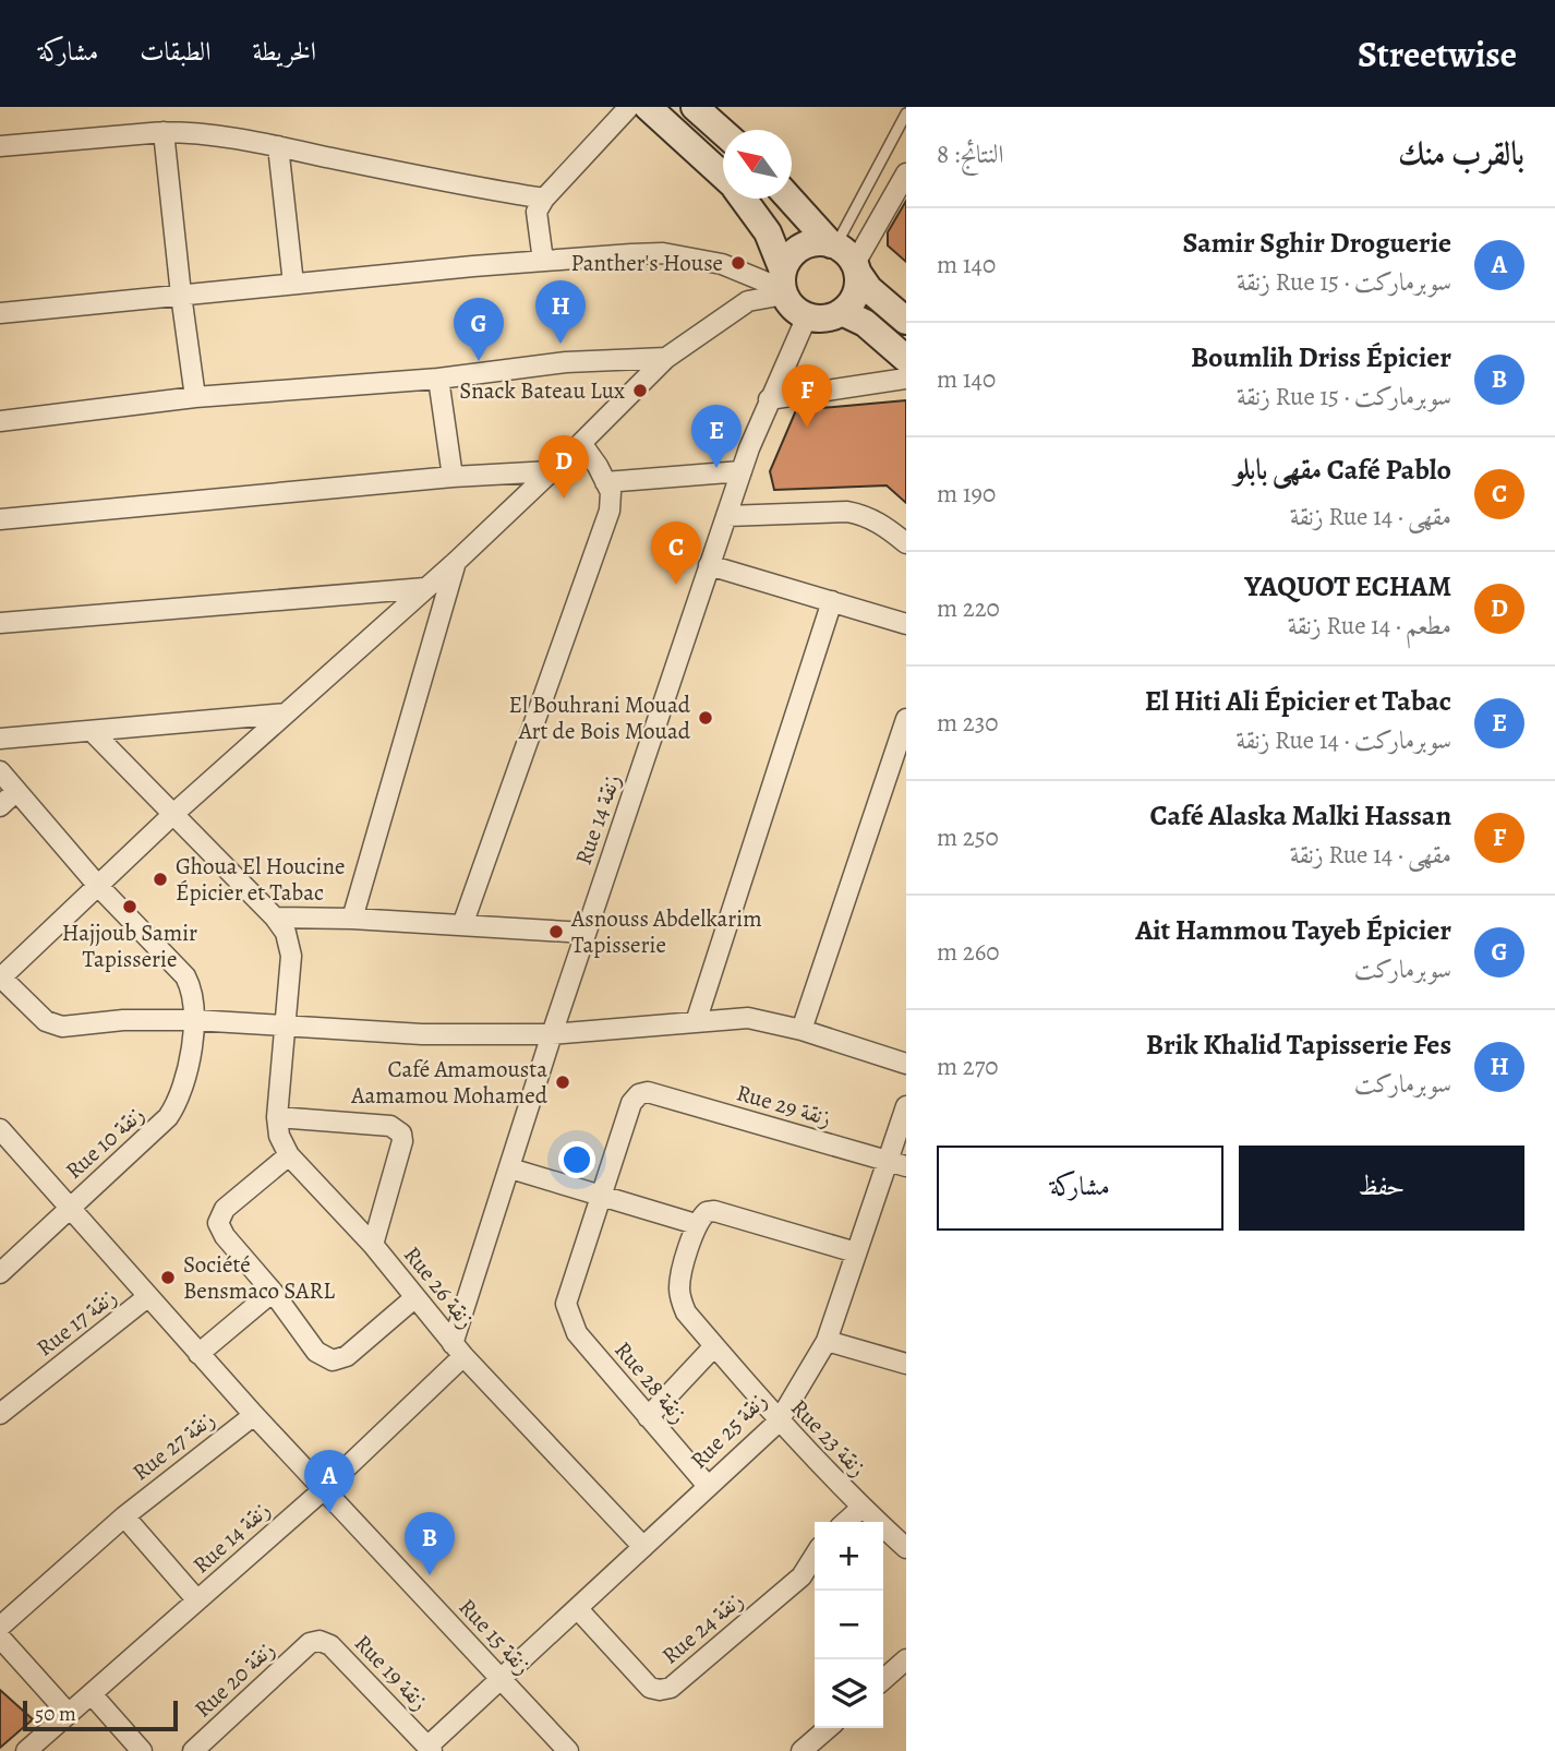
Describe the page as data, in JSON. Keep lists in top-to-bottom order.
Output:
{
  "streets": {
    "street": [
      "Rue 14 زنقة",
      "Rue 29 زنقة",
      "Rue 10 زنقة",
      "Rue 26 زنقة",
      "Rue 17 زنقة",
      "Rue 28 زنقة",
      "Rue 25 زنقة",
      "Rue 23 زنقة",
      "Rue 27 زنقة",
      "Rue 24 زنقة",
      "Rue 15 زنقة",
      "Rue 19 زنقة",
      "Rue 20 زنقة"
    ]
  },
  "crossings": [
    ["Rue 14 زنقة", "Rue 26 زنقة"],
    ["Rue 14 زنقة", "Rue 15 زنقة"],
    ["Rue 29 زنقة", "Rue 28 زنقة"],
    ["Rue 29 زنقة", "Rue 25 زنقة"],
    ["Rue 26 زنقة", "Rue 25 زنقة"],
    ["Rue 28 زنقة", "Rue 25 زنقة"],
    ["Rue 25 زنقة", "Rue 23 زنقة"],
    ["Rue 25 زنقة", "Rue 24 زنقة"],
    ["Rue 25 زنقة", "Rue 15 زنقة"],
    ["Rue 19 زنقة", "Rue 20 زنقة"]
  ],
  "places": [
    "Panther's House",
    "Snack Bateau Lux",
    "El Bouhrani Mouad Art de Bois Mouad",
    "Ghoua El Houcine Épicier et Tabac",
    "Hajjoub Samir Tapisserie",
    "Asnouss Abdelkarim Tapisserie",
    "Café Amamousta Aamamou Mohamed",
    "Société Bensmaco SARL"
  ],
  "scale_bar": "50 m",
  "north": "top left",
  "page": {
    "header": "Streetwise",
    "nav": ["الخريطة", "الطبقات", "مشاركة"],
    "heading": ["بالقرب منك", "النتائج: 8"],
    "list": [
      {
        "mark": "A",
        "name": "Samir Sghir Droguerie",
        "note": "سوبرماركت · Rue 15 زنقة",
        "value": "140 m"
      },
      {
        "mark": "B",
        "name": "Boumlih Driss Épicier",
        "note": "سوبرماركت · Rue 15 زنقة",
        "value": "140 m"
      },
      {
        "mark": "C",
        "name": "Café Pablo مقهى بابلو",
        "note": "مقهى · Rue 14 زنقة",
        "value": "190 m"
      },
      {
        "mark": "D",
        "name": "YAQUOT ECHAM",
        "note": "مطعم · Rue 14 زنقة",
        "value": "220 m"
      },
      {
        "mark": "E",
        "name": "El Hiti Ali Épicier et Tabac",
        "note": "سوبرماركت · Rue 14 زنقة",
        "value": "230 m"
      },
      {
        "mark": "F",
        "name": "Café Alaska Malki Hassan",
        "note": "مقهى · Rue 14 زنقة",
        "value": "250 m"
      },
      {
        "mark": "G",
        "name": "Ait Hammou Tayeb Épicier",
        "note": "سوبرماركت",
        "value": "260 m"
      },
      {
        "mark": "H",
        "name": "Brik Khalid Tapisserie Fes",
        "note": "سوبرماركت",
        "value": "270 m"
      }
    ],
    "pins": [
      "H",
      "G",
      "F",
      "E",
      "D",
      "C",
      "A",
      "B"
    ],
    "buttons": ["حفظ", "مشاركة"],
    "map_buttons": ["+", "−"],
    "scale": "50 m"
  }
}
